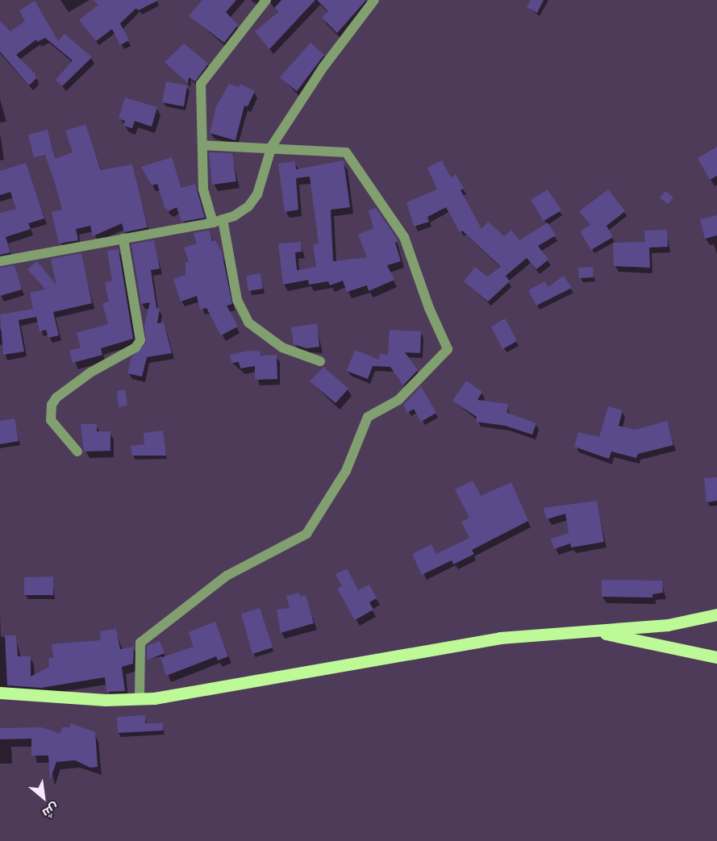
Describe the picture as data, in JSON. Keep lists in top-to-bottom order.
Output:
{
  "north": "bottom right"
}
